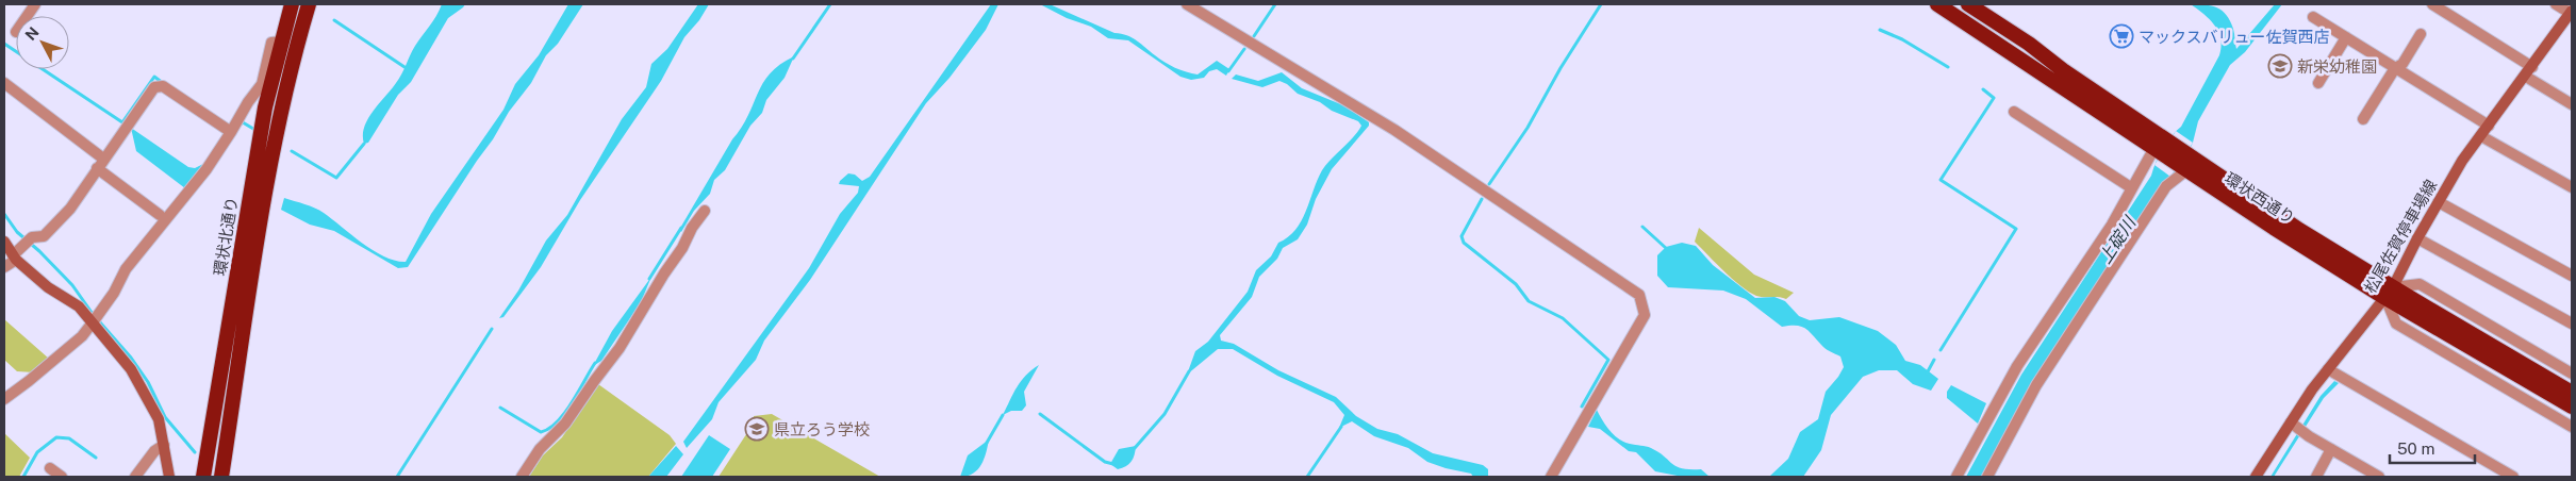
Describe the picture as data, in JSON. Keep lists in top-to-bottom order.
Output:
{
  "streets": {
    "highway": ["環状西通り", "環状北通り"],
    "main road": ["松尾佐賀停車場線"]
  },
  "crossings": [
    ["環状西通り", "松尾佐賀停車場線"]
  ],
  "water": ["上碇川"],
  "places": {
    "supermarket": ["マックスバリュー佐賀西店"],
    "school or university": ["新栄幼稚園", "県立ろう学校"]
  },
  "scale_bar": "50 m",
  "north": "top left"
}
